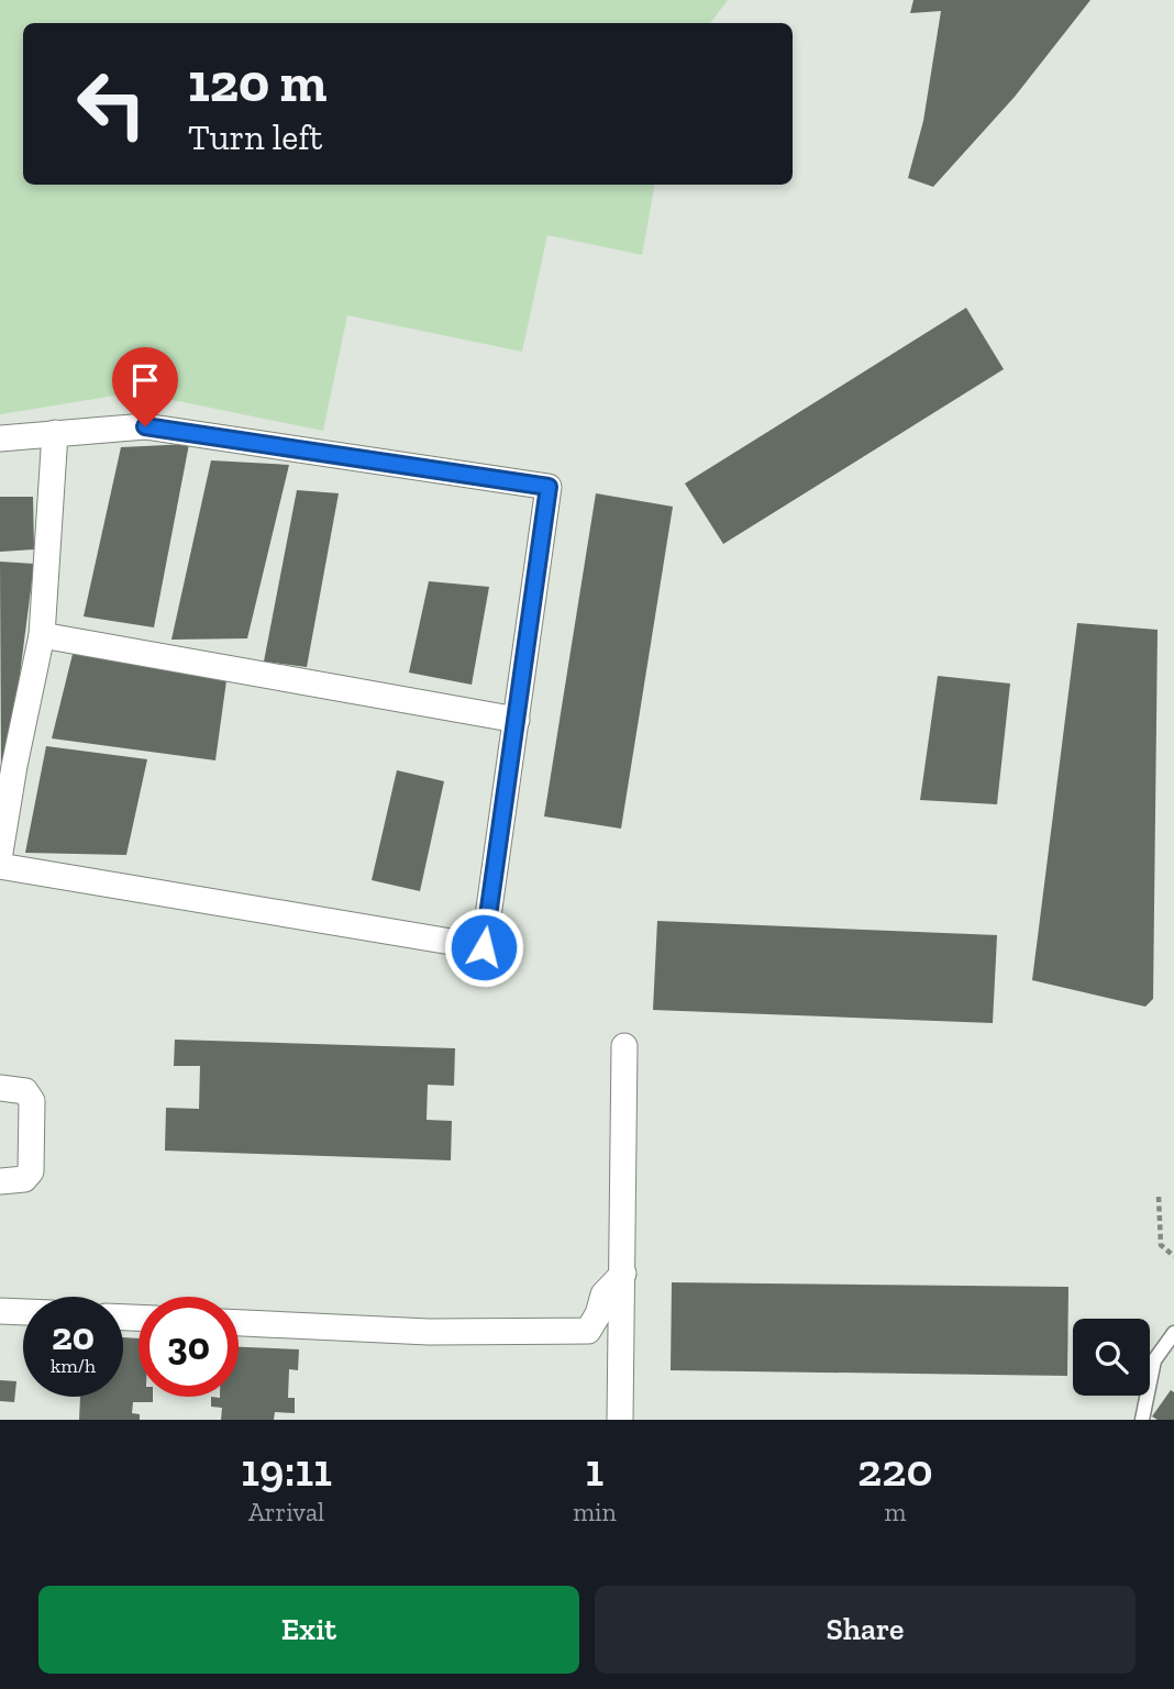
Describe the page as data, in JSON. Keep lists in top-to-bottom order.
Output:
{
  "page": {
    "turn": ["120 m", "Turn left"],
    "speed": "20 km/h",
    "limit": "30",
    "eta": [
      "19:11",
      "Arrival",
      "1",
      "min",
      "220",
      "m"
    ],
    "buttons": ["Exit", "Share"]
  }
}
